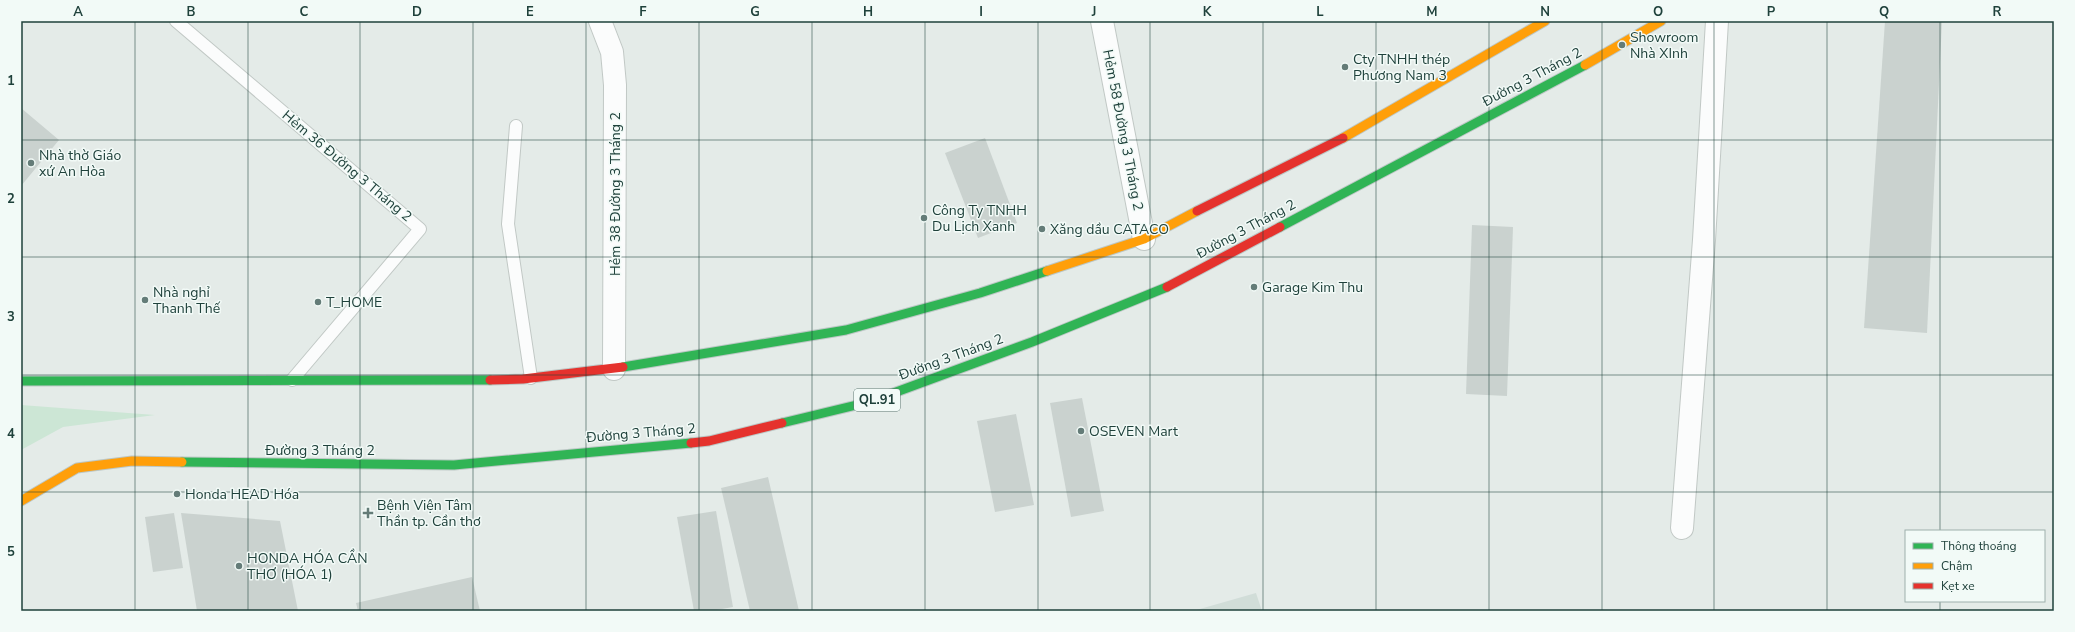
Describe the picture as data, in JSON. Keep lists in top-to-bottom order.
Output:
{
  "streets": {
    "highway": ["Đường 3 Tháng 2", "QL.91"],
    "street": ["Hẻm 58 Đường 3 Tháng 2", "Hẻm 38 Đường 3 Tháng 2"],
    "lane": ["Hẻm 36 Đường 3 Tháng 2"]
  },
  "places": {
    "other": [
      "Showroom Nhà XInh",
      "Cty TNHH thép Phương Nam 3",
      "Nhà thờ Giáo xứ An Hòa",
      "Công Ty TNHH Du Lịch Xanh",
      "Xăng dầu CATACO",
      "Garage Kim Thu",
      "Nhà nghỉ Thanh Thế",
      "T_HOME",
      "OSEVEN Mart",
      "Honda HEAD Hóa",
      "HONDA HÓA CẦN THƠ (HÓA 1)"
    ],
    "health": ["Bệnh Viện Tâm Thần tp. Cần thơ"]
  },
  "legend": ["Thông thoáng", "Chậm", "Kẹt xe"],
  "grid": {
    "columns": [
      "A",
      "B",
      "C",
      "D",
      "E",
      "F",
      "G",
      "H",
      "I",
      "J",
      "K",
      "L",
      "M",
      "N",
      "O",
      "P",
      "Q",
      "R"
    ],
    "rows": [
      "1",
      "2",
      "3",
      "4",
      "5"
    ]
  }
}
